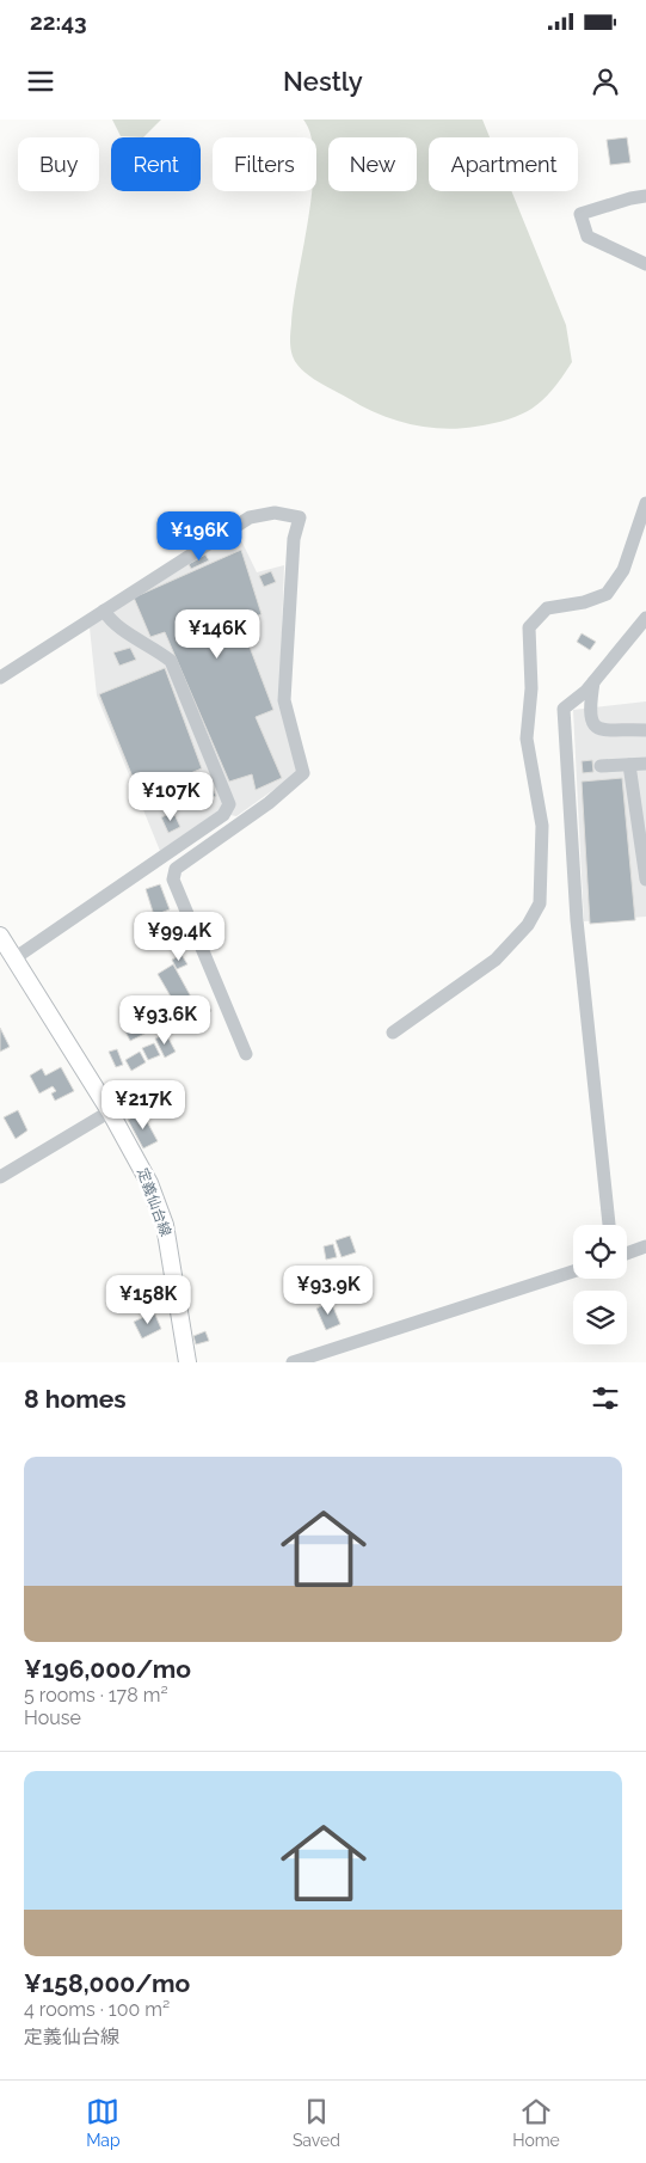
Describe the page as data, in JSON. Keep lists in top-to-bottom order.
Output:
{
  "streets": {
    "main road": ["定義仙台線"]
  },
  "page": {
    "status": "22:43",
    "header": "Nestly",
    "chip": [
      "Buy",
      "Rent",
      "Filters",
      "New",
      "Apartment"
    ],
    "price": [
      "¥196K",
      "¥146K",
      "¥107K",
      "¥99.4K",
      "¥93.6K",
      "¥217K",
      "¥93.9K",
      "¥158K"
    ],
    "heading": "8 homes",
    "list": [
      {
        "name": "¥196,000/mo",
        "note": "5 rooms · 178 m² · House"
      },
      {
        "name": "¥158,000/mo",
        "note": "4 rooms · 100 m² · 定義仙台線"
      }
    ],
    "tabs": ["Map", "Saved", "Home"]
  }
}
